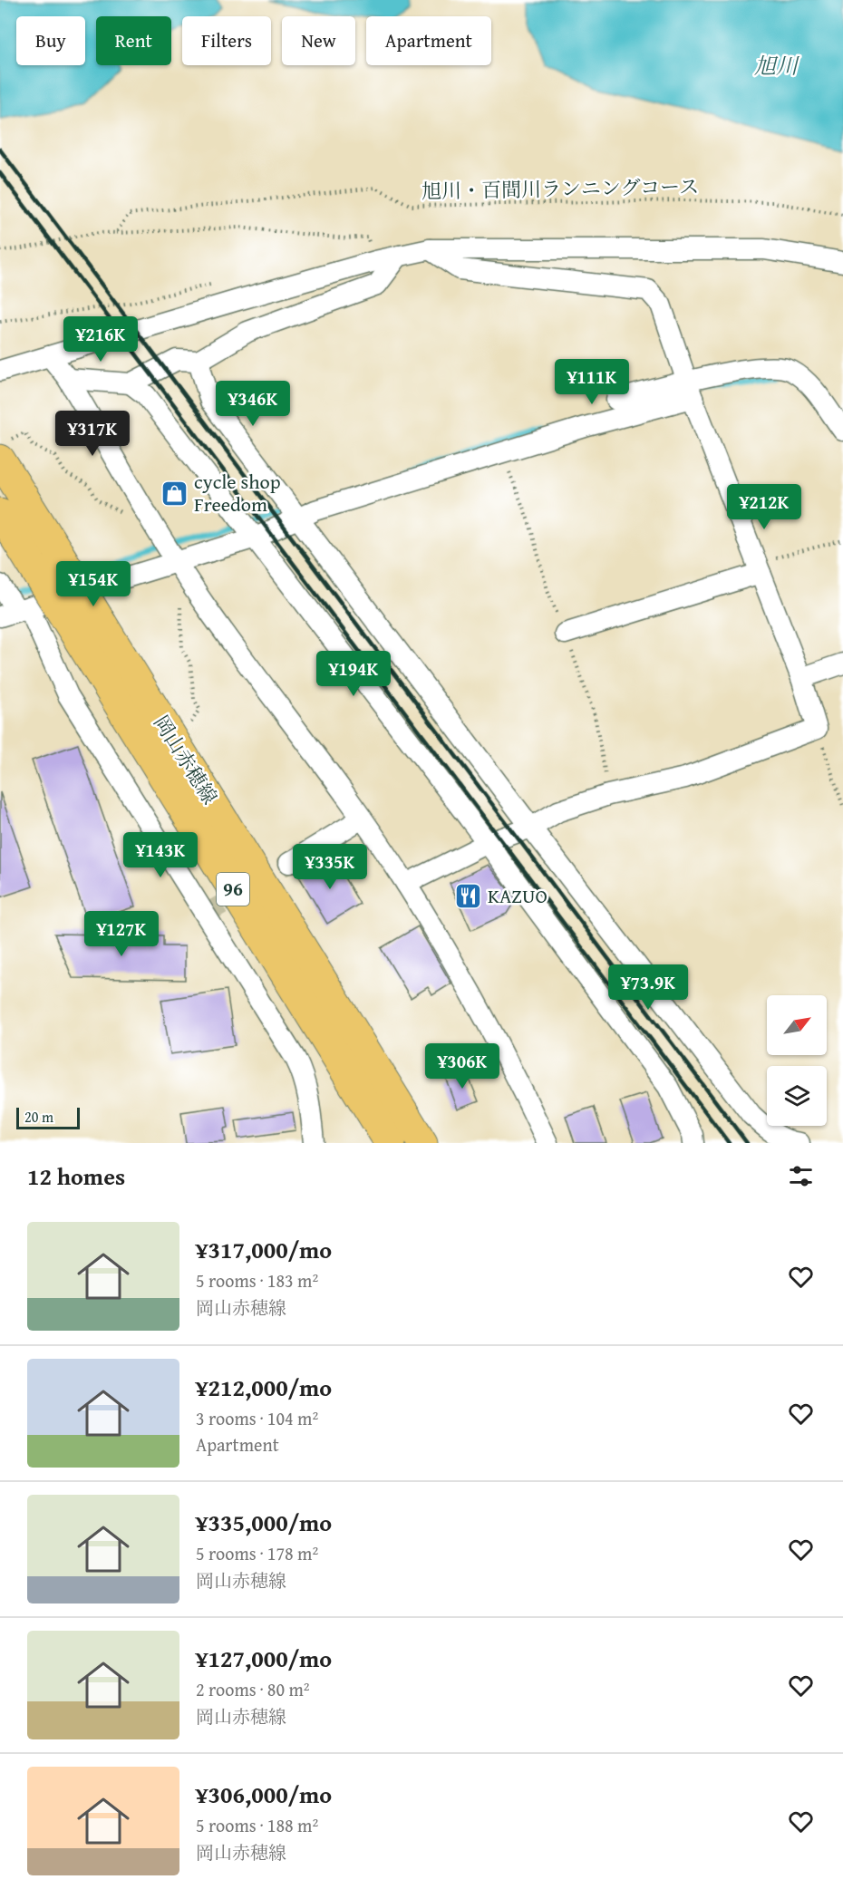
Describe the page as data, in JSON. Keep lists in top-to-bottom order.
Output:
{
  "streets": {
    "main road": ["岡山赤穂線", "96"],
    "path": ["旭川・百間川ランニングコース"]
  },
  "water": ["旭川"],
  "places": {
    "shop": ["cycle shop Freedom"],
    "restaurant": ["KAZUO"]
  },
  "scale_bar": "20 m",
  "north": "top right",
  "page": {
    "chip": [
      "Buy",
      "Rent",
      "Filters",
      "New",
      "Apartment"
    ],
    "price": [
      "¥216K",
      "¥111K",
      "¥346K",
      "¥317K",
      "¥212K",
      "¥154K",
      "¥194K",
      "¥143K",
      "¥335K",
      "¥127K",
      "¥73.9K",
      "¥306K"
    ],
    "scale": "20 m",
    "heading": "12 homes",
    "list": [
      {
        "name": "¥317,000/mo",
        "note": "5 rooms · 183 m² · 岡山赤穂線"
      },
      {
        "name": "¥212,000/mo",
        "note": "3 rooms · 104 m² · Apartment"
      },
      {
        "name": "¥335,000/mo",
        "note": "5 rooms · 178 m² · 岡山赤穂線"
      },
      {
        "name": "¥127,000/mo",
        "note": "2 rooms · 80 m² · 岡山赤穂線"
      },
      {
        "name": "¥306,000/mo",
        "note": "5 rooms · 188 m² · 岡山赤穂線"
      }
    ]
  }
}
